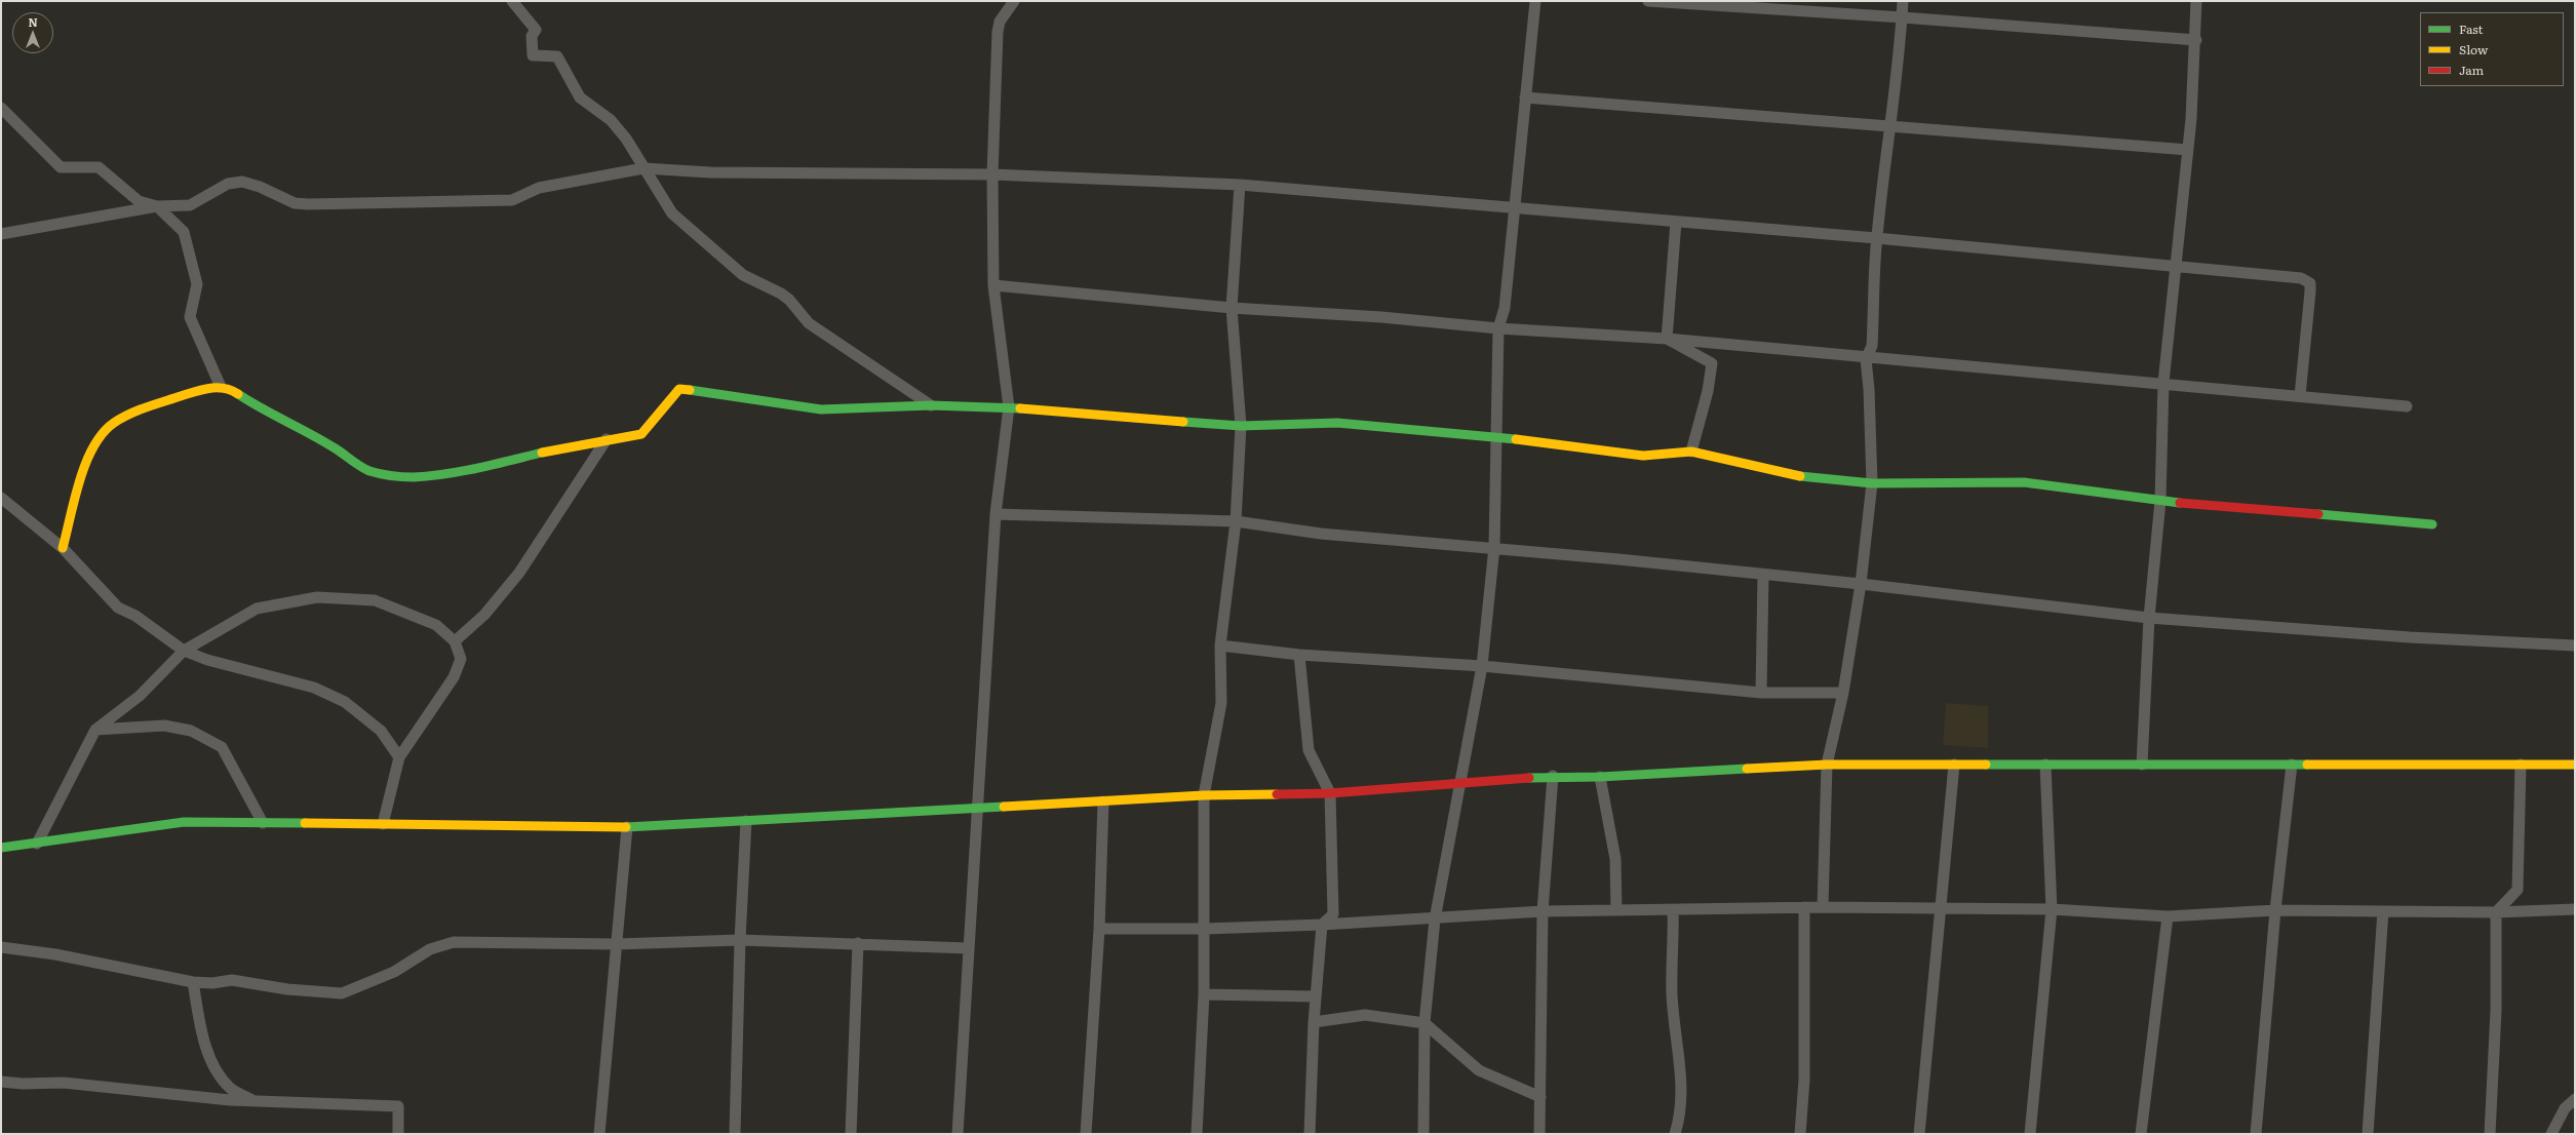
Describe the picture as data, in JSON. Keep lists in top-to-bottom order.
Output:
{
  "legend": ["Fast", "Slow", "Jam"],
  "north": "top"
}
